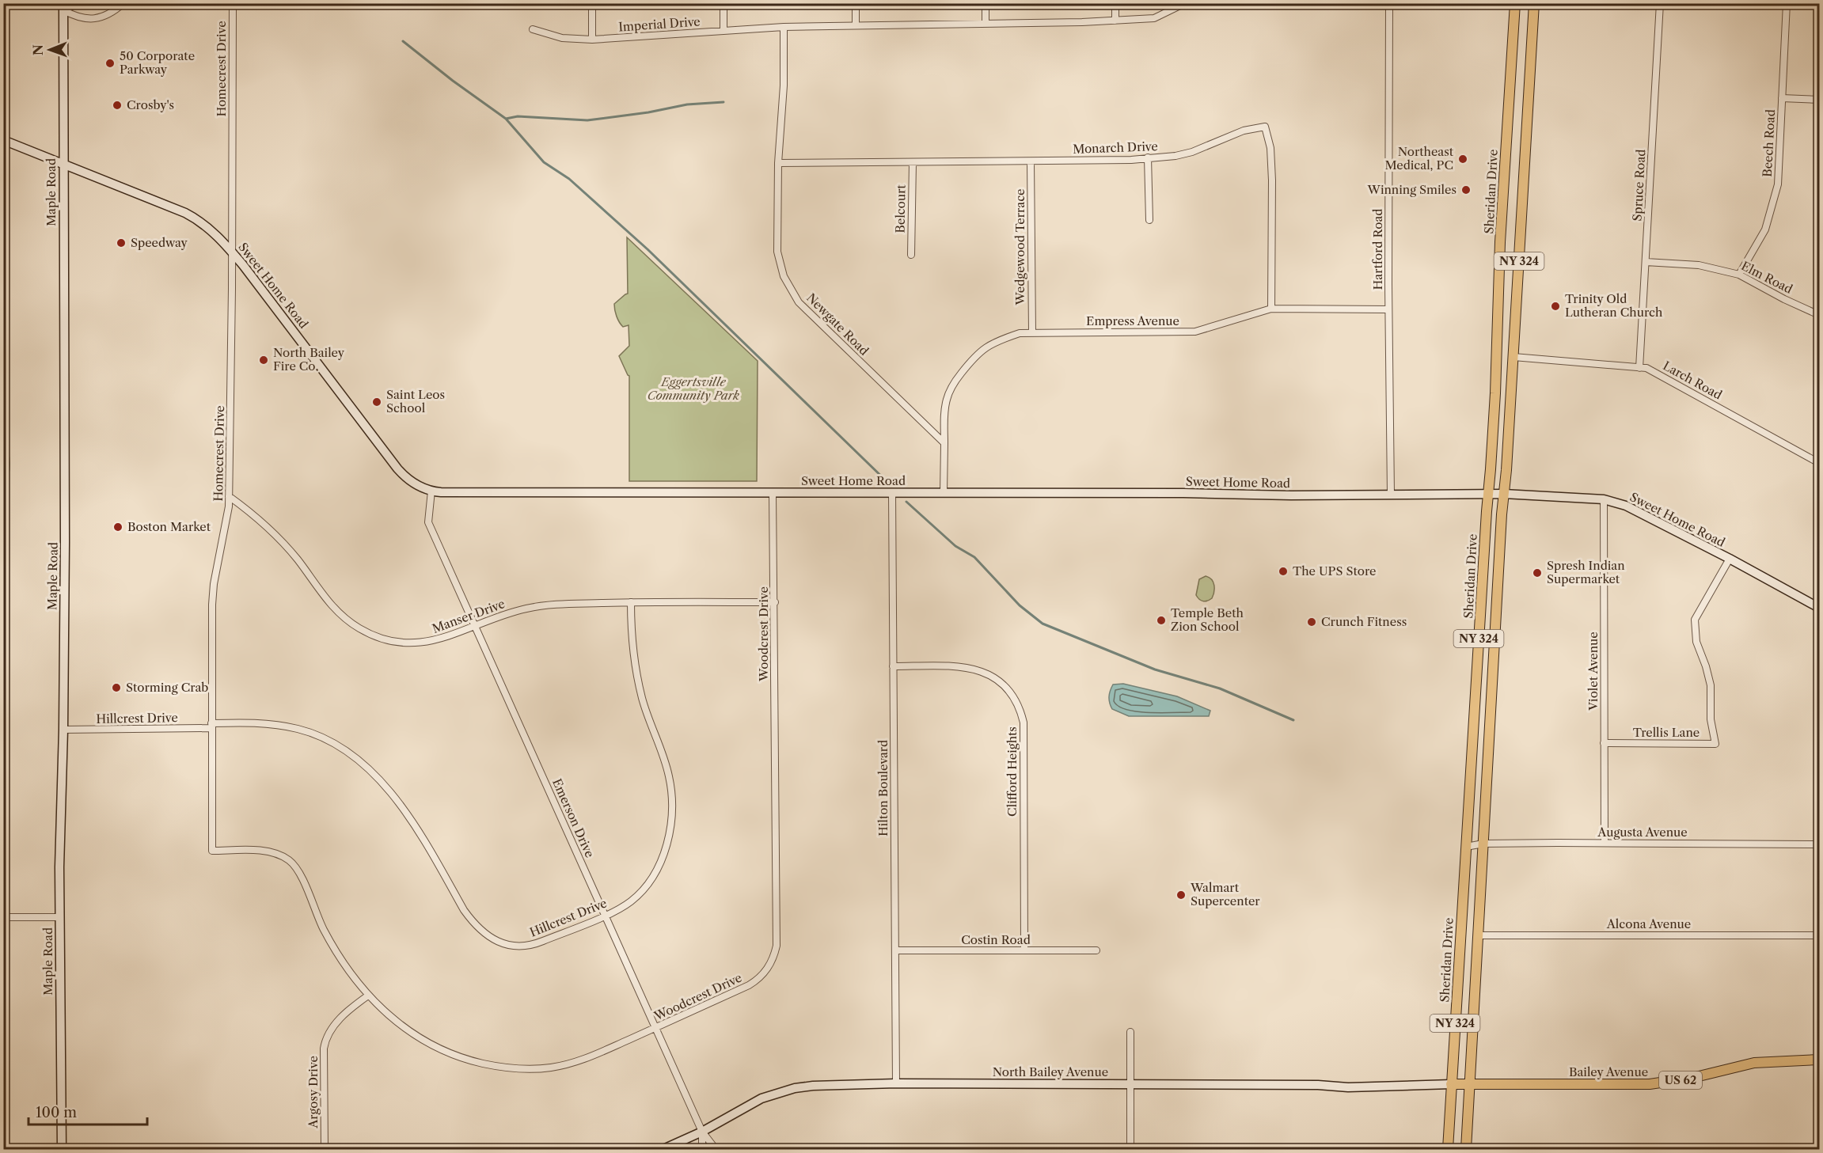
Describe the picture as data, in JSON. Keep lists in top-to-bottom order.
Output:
{
  "streets": {
    "main road": [
      "Sheridan Drive",
      "NY 324",
      "Bailey Avenue",
      "US 62"
    ],
    "street": [
      "Imperial Drive",
      "Homecrest Drive",
      "Beech Road",
      "Monarch Drive",
      "Spruce Road",
      "Maple Road",
      "Belcourt",
      "Wedgewood Terrace",
      "Hartford Road",
      "Elm Road",
      "Sweet Home Road",
      "Empress Avenue",
      "Newgate Road",
      "Larch Road",
      "Manser Drive",
      "Woodcrest Drive",
      "Violet Avenue",
      "Hillcrest Drive",
      "Trellis Lane",
      "Clifford Heights",
      "Hilton Boulevard",
      "Emerson Drive",
      "Augusta Avenue",
      "Alcona Avenue",
      "Costin Road",
      "North Bailey Avenue",
      "Argosy Drive"
    ]
  },
  "crossings": [
    ["Imperial Drive", "Newgate Road"],
    ["Homecrest Drive", "Sweet Home Road"],
    ["Homecrest Drive", "Manser Drive"],
    ["Homecrest Drive", "Woodcrest Drive"],
    ["Homecrest Drive", "Hillcrest Drive"],
    ["Beech Road", "Elm Road"],
    ["Monarch Drive", "Belcourt"],
    ["Monarch Drive", "Wedgewood Terrace"],
    ["Monarch Drive", "Empress Avenue"],
    ["Monarch Drive", "Newgate Road"],
    ["Spruce Road", "Elm Road"],
    ["Spruce Road", "Larch Road"],
    ["Sheridan Drive", "Sweet Home Road"],
    ["Sheridan Drive", "Augusta Avenue"],
    ["Sheridan Drive", "North Bailey Avenue"],
    ["Sheridan Drive", "Bailey Avenue"],
    ["Maple Road", "Sweet Home Road"],
    ["Maple Road", "Hillcrest Drive"],
    ["Wedgewood Terrace", "Empress Avenue"],
    ["Hartford Road", "Sweet Home Road"],
    ["Hartford Road", "Empress Avenue"],
    ["NY 324", "Sweet Home Road"],
    ["NY 324", "Larch Road"],
    ["NY 324", "Augusta Avenue"],
    ["NY 324", "Alcona Avenue"],
    ["NY 324", "Bailey Avenue"],
    ["Sweet Home Road", "Woodcrest Drive"],
    ["Sweet Home Road", "Violet Avenue"],
    ["Sweet Home Road", "Trellis Lane"],
    ["Sweet Home Road", "Hilton Boulevard"],
    ["Sweet Home Road", "Emerson Drive"],
    ["Empress Avenue", "Newgate Road"],
    ["Manser Drive", "Woodcrest Drive"],
    ["Manser Drive", "Hillcrest Drive"],
    ["Manser Drive", "Emerson Drive"],
    ["Woodcrest Drive", "Emerson Drive"],
    ["Woodcrest Drive", "Argosy Drive"],
    ["Violet Avenue", "Trellis Lane"],
    ["Violet Avenue", "Augusta Avenue"],
    ["Hillcrest Drive", "Emerson Drive"],
    ["Clifford Heights", "Hilton Boulevard"],
    ["Clifford Heights", "Costin Road"],
    ["Hilton Boulevard", "Costin Road"],
    ["Hilton Boulevard", "North Bailey Avenue"],
    ["Emerson Drive", "North Bailey Avenue"],
    ["North Bailey Avenue", "Bailey Avenue"]
  ],
  "parks": ["Eggertsville Community Park"],
  "places": [
    "50 Corporate Parkway",
    "Crosby's",
    "Northeast Medical, PC",
    "Winning Smiles",
    "Speedway",
    "Trinity Old Lutheran Church",
    "North Bailey Fire Co.",
    "Saint Leos School",
    "Boston Market",
    "The UPS Store",
    "Spresh Indian Supermarket",
    "Temple Beth Zion School",
    "Crunch Fitness",
    "Storming Crab",
    "Walmart Supercenter"
  ],
  "scale_bar": "100 m",
  "north": "left"
}
